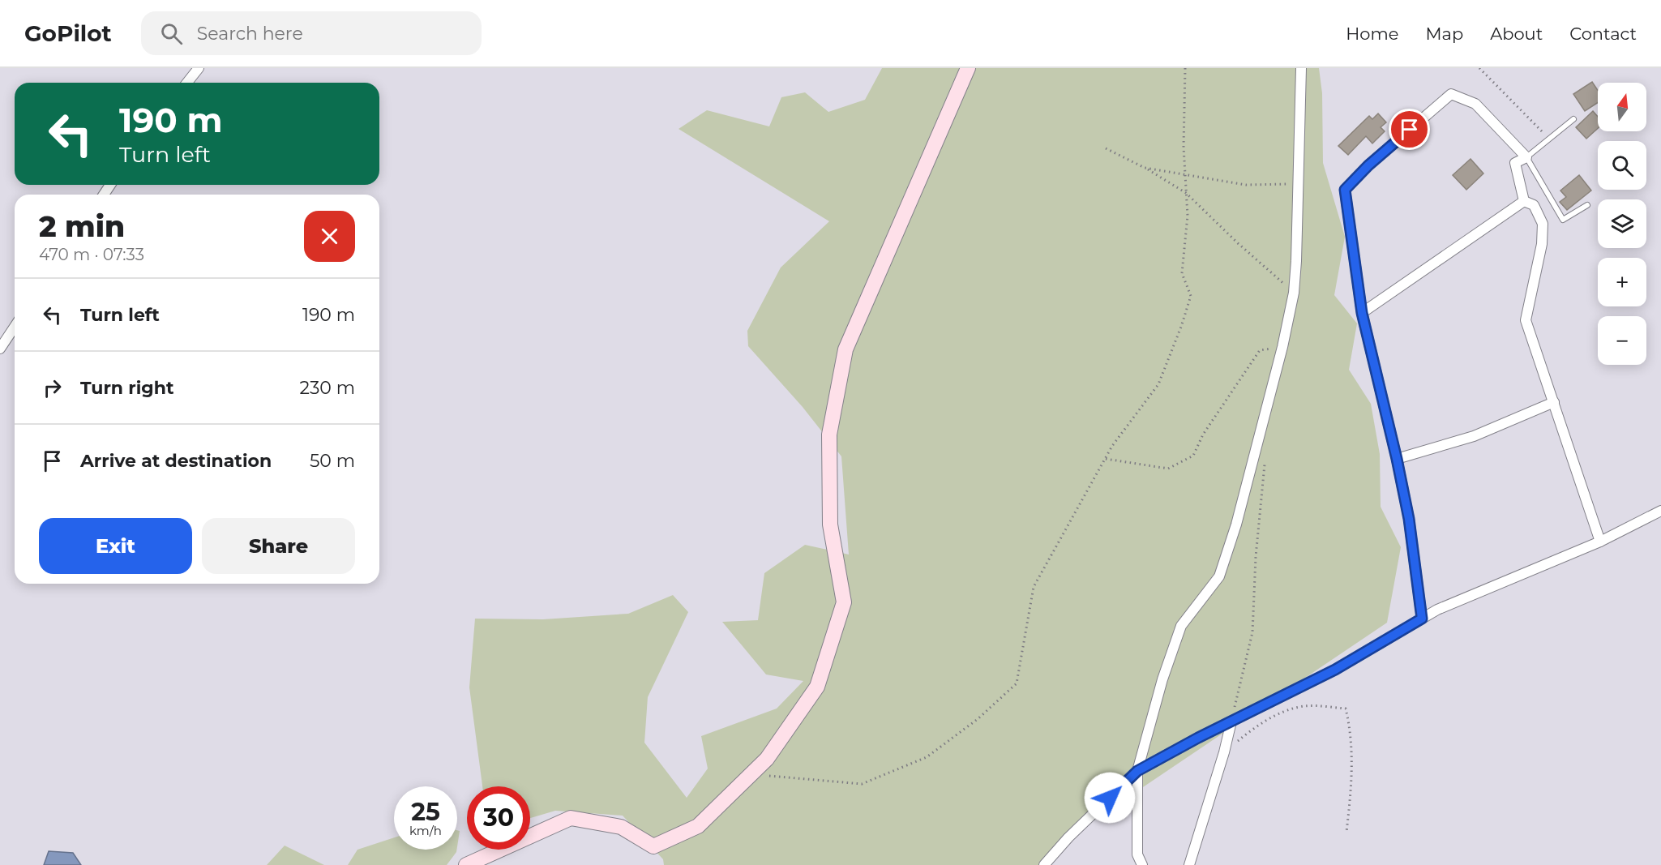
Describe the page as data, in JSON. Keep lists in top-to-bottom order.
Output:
{
  "north": "top",
  "page": {
    "header": "GoPilot",
    "search": "Search here",
    "nav": [
      "Home",
      "Map",
      "About",
      "Contact"
    ],
    "map_buttons": ["+", "−"],
    "turn": ["190 m", "Turn left"],
    "heading": ["2 min", "470 m · 07:33"],
    "list": [
      {
        "name": "Turn left",
        "value": "190 m"
      },
      {
        "name": "Turn right",
        "value": "230 m"
      },
      {
        "name": "Arrive at destination",
        "value": "50 m"
      }
    ],
    "buttons": ["Exit", "Share"],
    "speed": "25 km/h",
    "limit": "30"
  }
}
